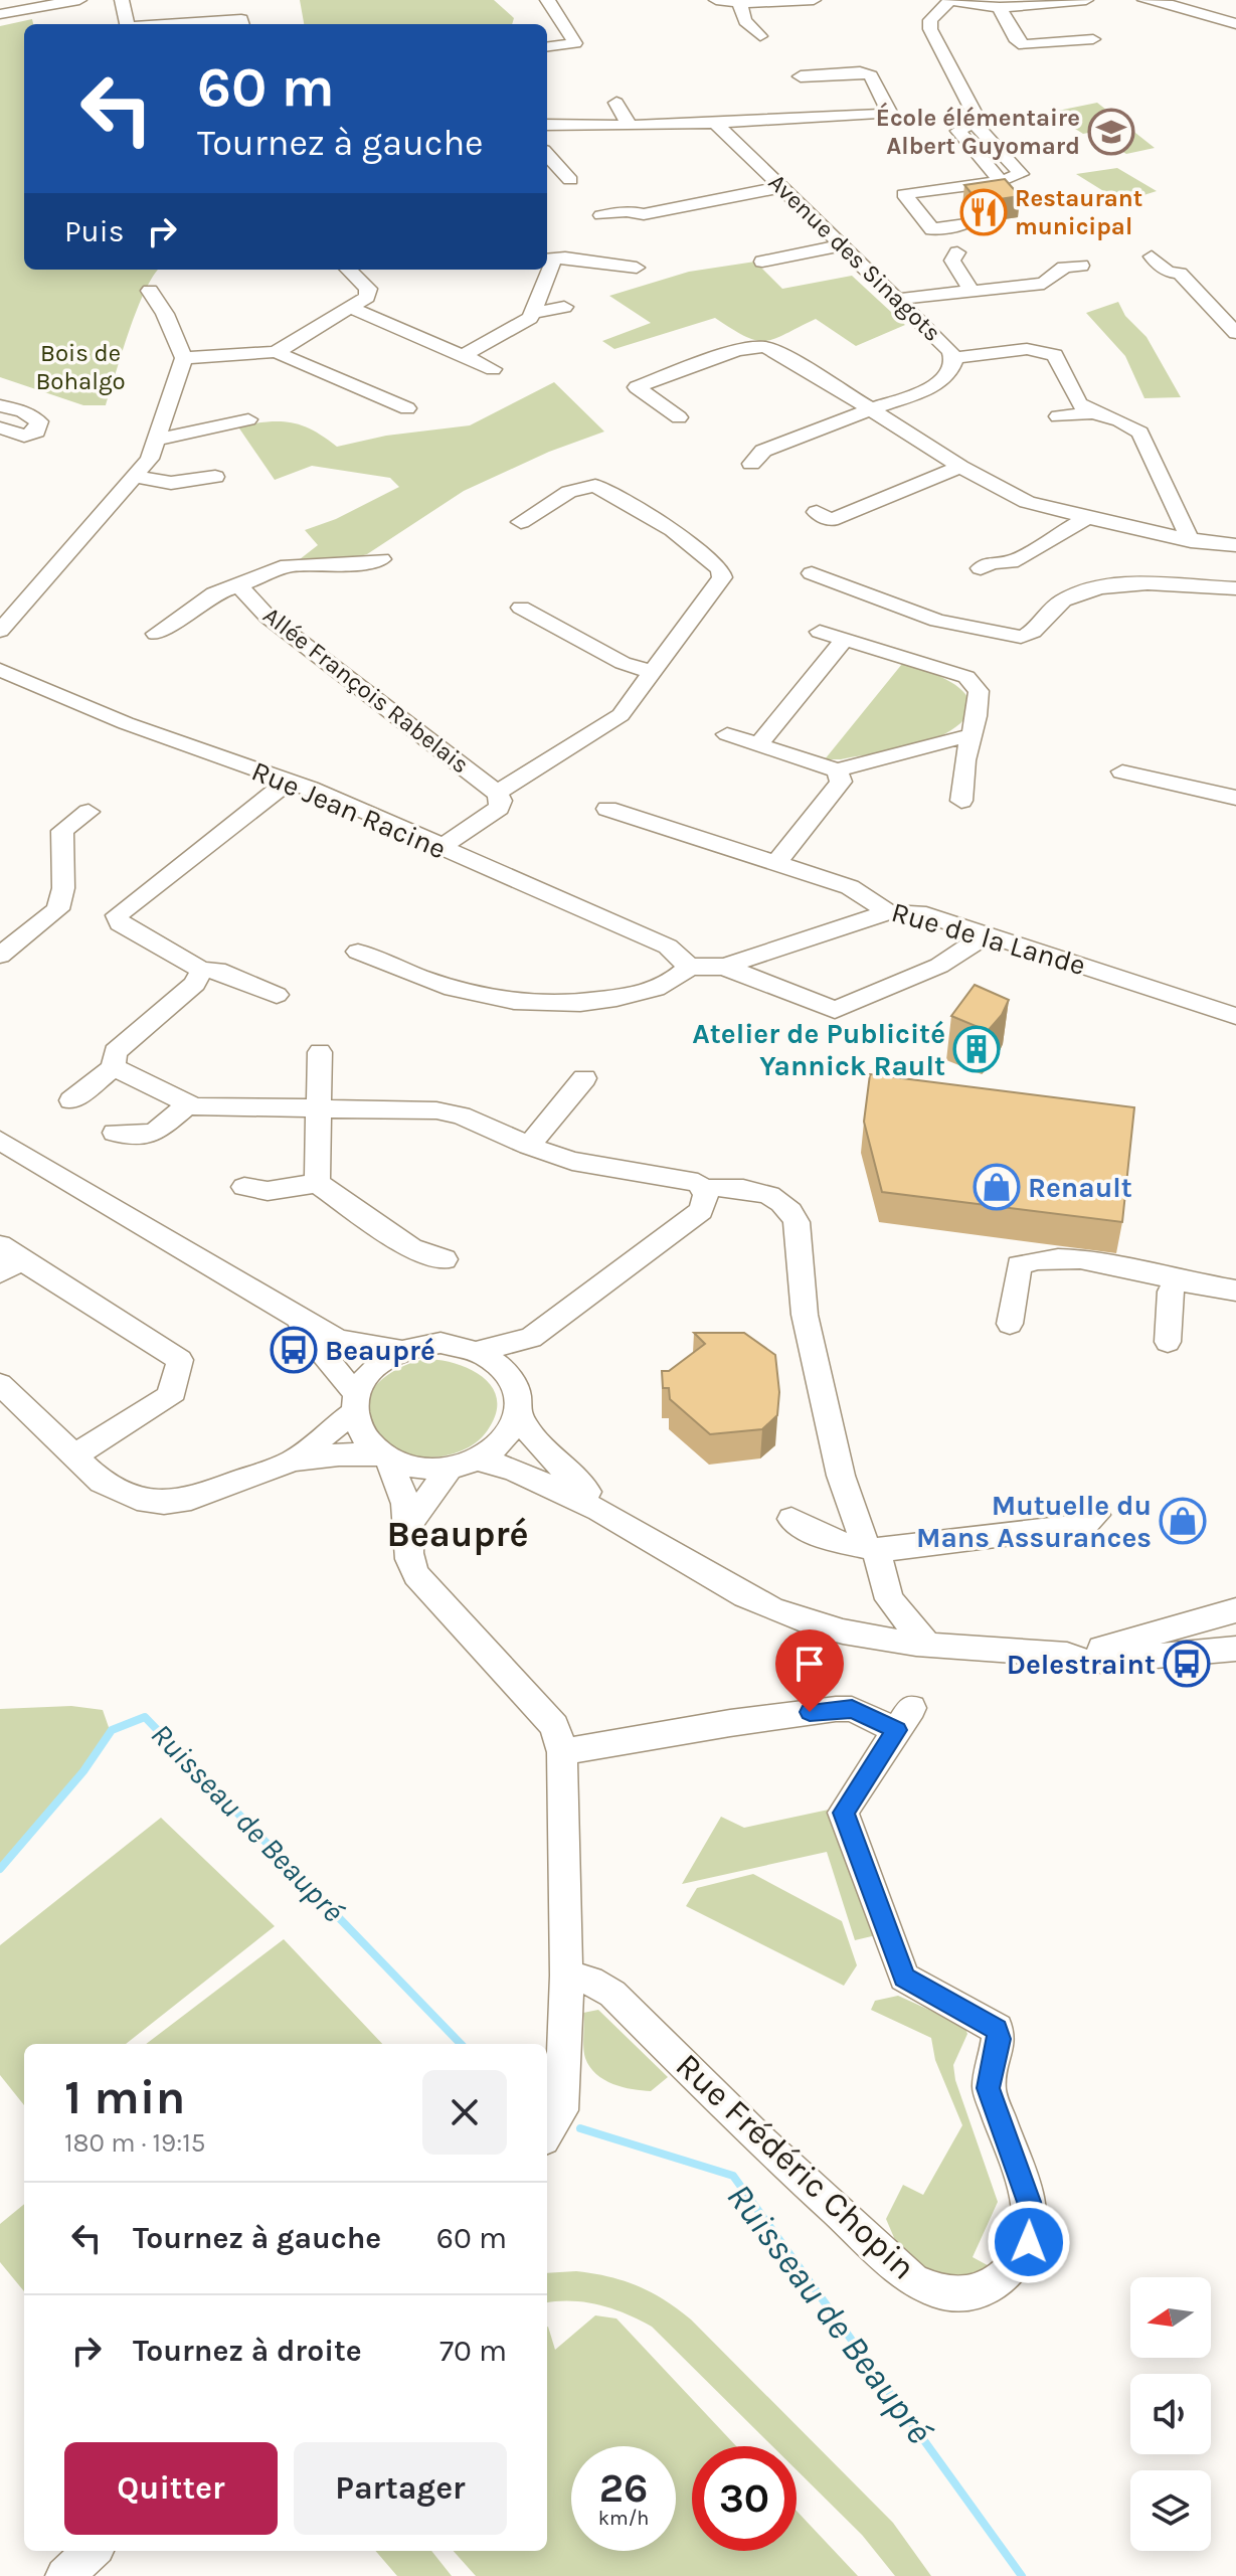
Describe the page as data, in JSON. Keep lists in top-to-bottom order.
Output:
{
  "streets": {
    "street": [
      "Avenue des Sinagots",
      "Allée François Rabelais",
      "Rue Jean Racine",
      "Rue de la Lande",
      "Rue Frédéric Chopin"
    ]
  },
  "districts": ["Beaupré"],
  "water": ["Ruisseau de Beaupré"],
  "parks": ["Bois de Bohalgo"],
  "places": {
    "school or university": ["École élémentaire Albert Guyomard"],
    "restaurant": ["Restaurant municipal"],
    "building": ["Atelier de Publicité Yannick Rault"],
    "shop": ["Renault", "Mutuelle du Mans Assurances"],
    "bus stop": ["Beaupré", "Delestraint"]
  },
  "north": "left",
  "page": {
    "turn": ["60 m", "Tournez à gauche"],
    "then": "Puis",
    "heading": ["1 min", "180 m · 19:15"],
    "list": [
      {
        "name": "Tournez à gauche",
        "value": "60 m"
      },
      {
        "name": "Tournez à droite",
        "value": "70 m"
      }
    ],
    "buttons": ["Quitter", "Partager"],
    "speed": "26 km/h",
    "limit": "30"
  }
}
